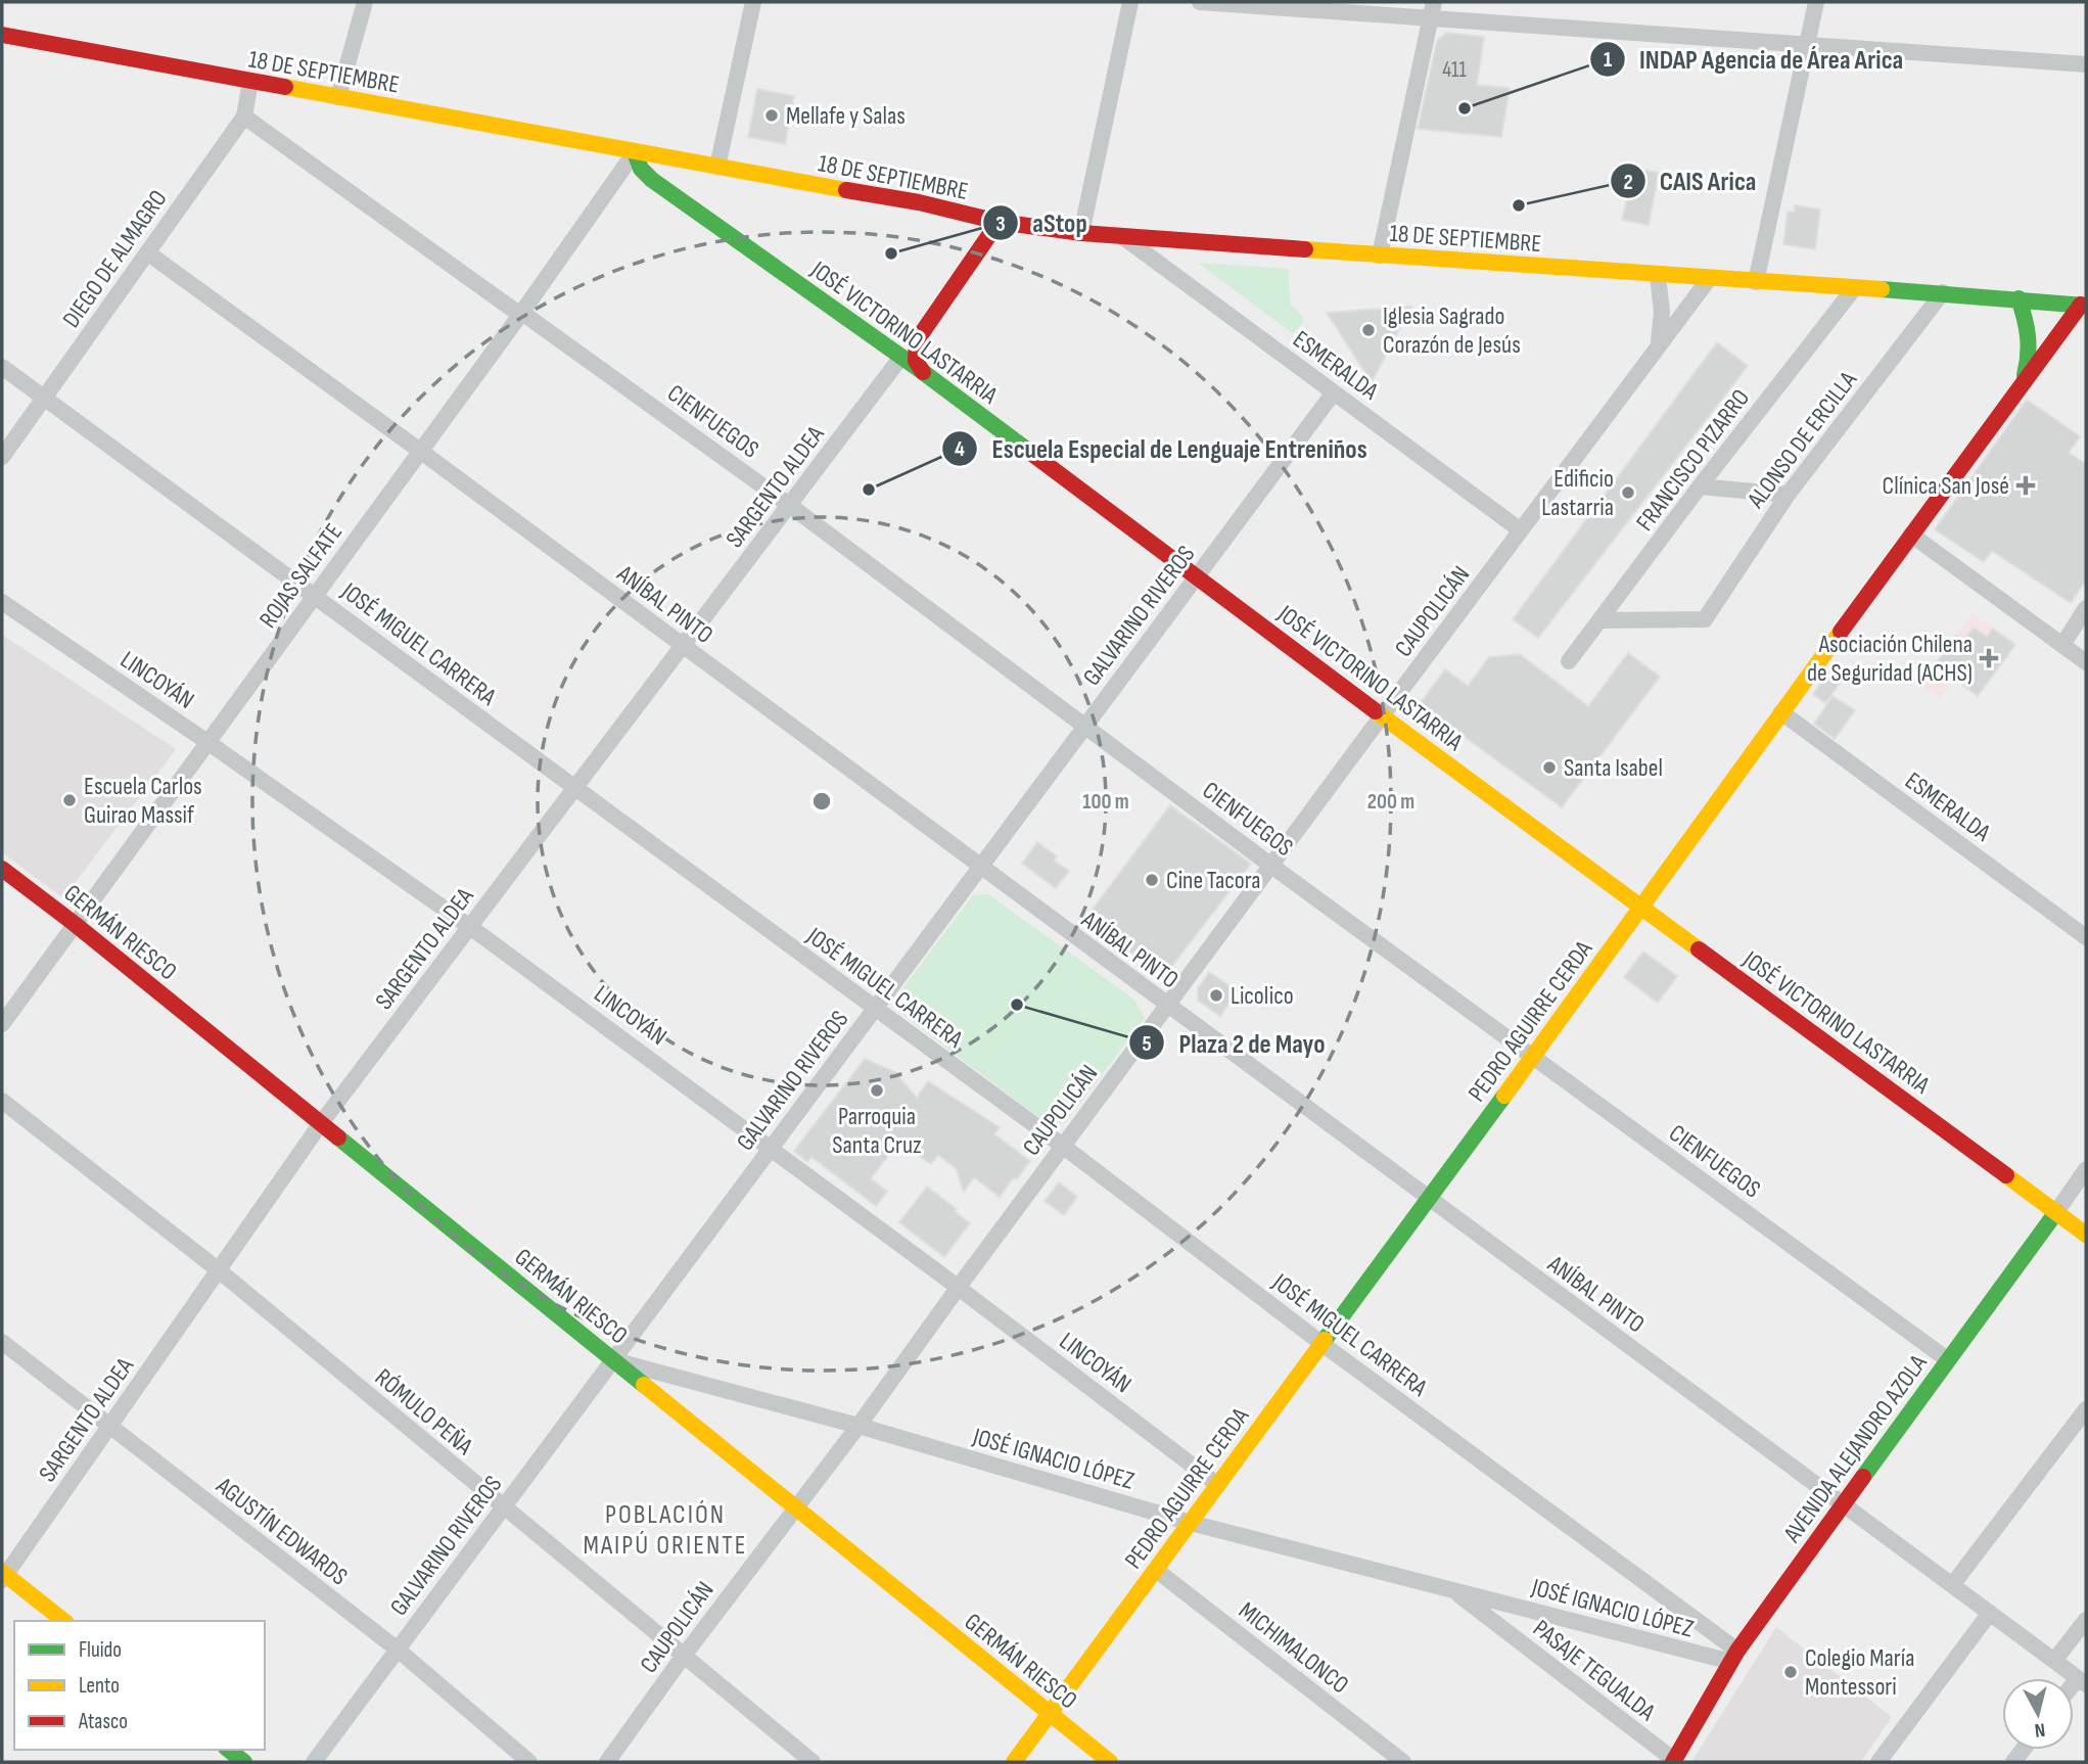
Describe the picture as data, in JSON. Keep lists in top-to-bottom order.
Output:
{
  "streets": {
    "main road": [
      "18 DE SEPTIEMBRE",
      "JOSÉ VICTORINO LASTARRIA",
      "GERMÁN RIESCO",
      "PEDRO AGUIRRE CERDA",
      "AVENIDA ALEJANDRO AZOLA"
    ],
    "street": [
      "DIEGO DE ALMAGRO",
      "ESMERALDA",
      "CIENFUEGOS",
      "ALONSO DE ERCILLA",
      "FRANCISCO PIZARRO",
      "SARGENTO ALDEA",
      "ROJAS SALFATE",
      "ANÍBAL PINTO",
      "CAUPOLICÁN",
      "GALVARINO RIVEROS",
      "JOSÉ MIGUEL CARRERA",
      "LINCOYÁN",
      "RÓMULO PEÑA",
      "JOSÉ IGNACIO LÓPEZ",
      "AGUSTÍN EDWARDS",
      "MICHIMALONCO",
      "PASAJE TEGUALDA"
    ]
  },
  "crossings": [
    ["18 DE SEPTIEMBRE", "DIEGO DE ALMAGRO"],
    ["18 DE SEPTIEMBRE", "JOSÉ VICTORINO LASTARRIA"],
    ["18 DE SEPTIEMBRE", "ESMERALDA"],
    ["18 DE SEPTIEMBRE", "ALONSO DE ERCILLA"],
    ["18 DE SEPTIEMBRE", "FRANCISCO PIZARRO"],
    ["18 DE SEPTIEMBRE", "ROJAS SALFATE"],
    ["18 DE SEPTIEMBRE", "CAUPOLICÁN"],
    ["18 DE SEPTIEMBRE", "PEDRO AGUIRRE CERDA"],
    ["DIEGO DE ALMAGRO", "CIENFUEGOS"],
    ["DIEGO DE ALMAGRO", "ANÍBAL PINTO"],
    ["DIEGO DE ALMAGRO", "JOSÉ MIGUEL CARRERA"],
    ["JOSÉ VICTORINO LASTARRIA", "SARGENTO ALDEA"],
    ["JOSÉ VICTORINO LASTARRIA", "ROJAS SALFATE"],
    ["JOSÉ VICTORINO LASTARRIA", "CAUPOLICÁN"],
    ["JOSÉ VICTORINO LASTARRIA", "GALVARINO RIVEROS"],
    ["JOSÉ VICTORINO LASTARRIA", "PEDRO AGUIRRE CERDA"],
    ["JOSÉ VICTORINO LASTARRIA", "AVENIDA ALEJANDRO AZOLA"],
    ["ESMERALDA", "CAUPOLICÁN"],
    ["ESMERALDA", "GALVARINO RIVEROS"],
    ["ESMERALDA", "PEDRO AGUIRRE CERDA"],
    ["CIENFUEGOS", "SARGENTO ALDEA"],
    ["CIENFUEGOS", "ROJAS SALFATE"],
    ["CIENFUEGOS", "CAUPOLICÁN"],
    ["CIENFUEGOS", "GALVARINO RIVEROS"],
    ["CIENFUEGOS", "PEDRO AGUIRRE CERDA"],
    ["CIENFUEGOS", "AVENIDA ALEJANDRO AZOLA"],
    ["ALONSO DE ERCILLA", "FRANCISCO PIZARRO"],
    ["SARGENTO ALDEA", "ANÍBAL PINTO"],
    ["SARGENTO ALDEA", "JOSÉ MIGUEL CARRERA"],
    ["SARGENTO ALDEA", "LINCOYÁN"],
    ["SARGENTO ALDEA", "GERMÁN RIESCO"],
    ["SARGENTO ALDEA", "RÓMULO PEÑA"],
    ["SARGENTO ALDEA", "AGUSTÍN EDWARDS"],
    ["ROJAS SALFATE", "ANÍBAL PINTO"],
    ["ROJAS SALFATE", "JOSÉ MIGUEL CARRERA"],
    ["ROJAS SALFATE", "LINCOYÁN"],
    ["ROJAS SALFATE", "GERMÁN RIESCO"],
    ["ANÍBAL PINTO", "CAUPOLICÁN"],
    ["ANÍBAL PINTO", "GALVARINO RIVEROS"],
    ["ANÍBAL PINTO", "PEDRO AGUIRRE CERDA"],
    ["ANÍBAL PINTO", "AVENIDA ALEJANDRO AZOLA"],
    ["CAUPOLICÁN", "JOSÉ MIGUEL CARRERA"],
    ["CAUPOLICÁN", "LINCOYÁN"],
    ["CAUPOLICÁN", "GERMÁN RIESCO"],
    ["CAUPOLICÁN", "RÓMULO PEÑA"],
    ["CAUPOLICÁN", "JOSÉ IGNACIO LÓPEZ"],
    ["GALVARINO RIVEROS", "JOSÉ MIGUEL CARRERA"],
    ["GALVARINO RIVEROS", "LINCOYÁN"],
    ["GALVARINO RIVEROS", "GERMÁN RIESCO"],
    ["GALVARINO RIVEROS", "RÓMULO PEÑA"],
    ["GALVARINO RIVEROS", "JOSÉ IGNACIO LÓPEZ"],
    ["GALVARINO RIVEROS", "AGUSTÍN EDWARDS"],
    ["JOSÉ MIGUEL CARRERA", "PEDRO AGUIRRE CERDA"],
    ["JOSÉ MIGUEL CARRERA", "AVENIDA ALEJANDRO AZOLA"],
    ["JOSÉ MIGUEL CARRERA", "JOSÉ IGNACIO LÓPEZ"],
    ["LINCOYÁN", "PEDRO AGUIRRE CERDA"],
    ["GERMÁN RIESCO", "PEDRO AGUIRRE CERDA"],
    ["GERMÁN RIESCO", "JOSÉ IGNACIO LÓPEZ"],
    ["PEDRO AGUIRRE CERDA", "JOSÉ IGNACIO LÓPEZ"],
    ["PEDRO AGUIRRE CERDA", "MICHIMALONCO"],
    ["AVENIDA ALEJANDRO AZOLA", "JOSÉ IGNACIO LÓPEZ"],
    ["AVENIDA ALEJANDRO AZOLA", "PASAJE TEGUALDA"],
    ["JOSÉ IGNACIO LÓPEZ", "PASAJE TEGUALDA"]
  ],
  "districts": ["POBLACIÓN MAIPÚ ORIENTE"],
  "places": {
    "other": [
      "INDAP Agencia de Área Arica",
      "Mellafe y Salas",
      "CAIS Arica",
      "aStop",
      "Iglesia Sagrado Corazón de Jesús",
      "Escuela Especial de Lenguaje Entreniños",
      "Edificio Lastarria",
      "Santa Isabel",
      "Escuela Carlos Guirao Massif",
      "Cine Tacora",
      "Licolico",
      "Plaza 2 de Mayo",
      "Parroquia Santa Cruz",
      "Colegio María Montessori"
    ],
    "health": ["Clínica San José", "Asociación Chilena de Seguridad (ACHS)"]
  },
  "house_numbers": ["411"],
  "legend": ["Fluido", "Lento", "Atasco"],
  "north": "bottom",
  "rings": ["100 m", "200 m"]
}
